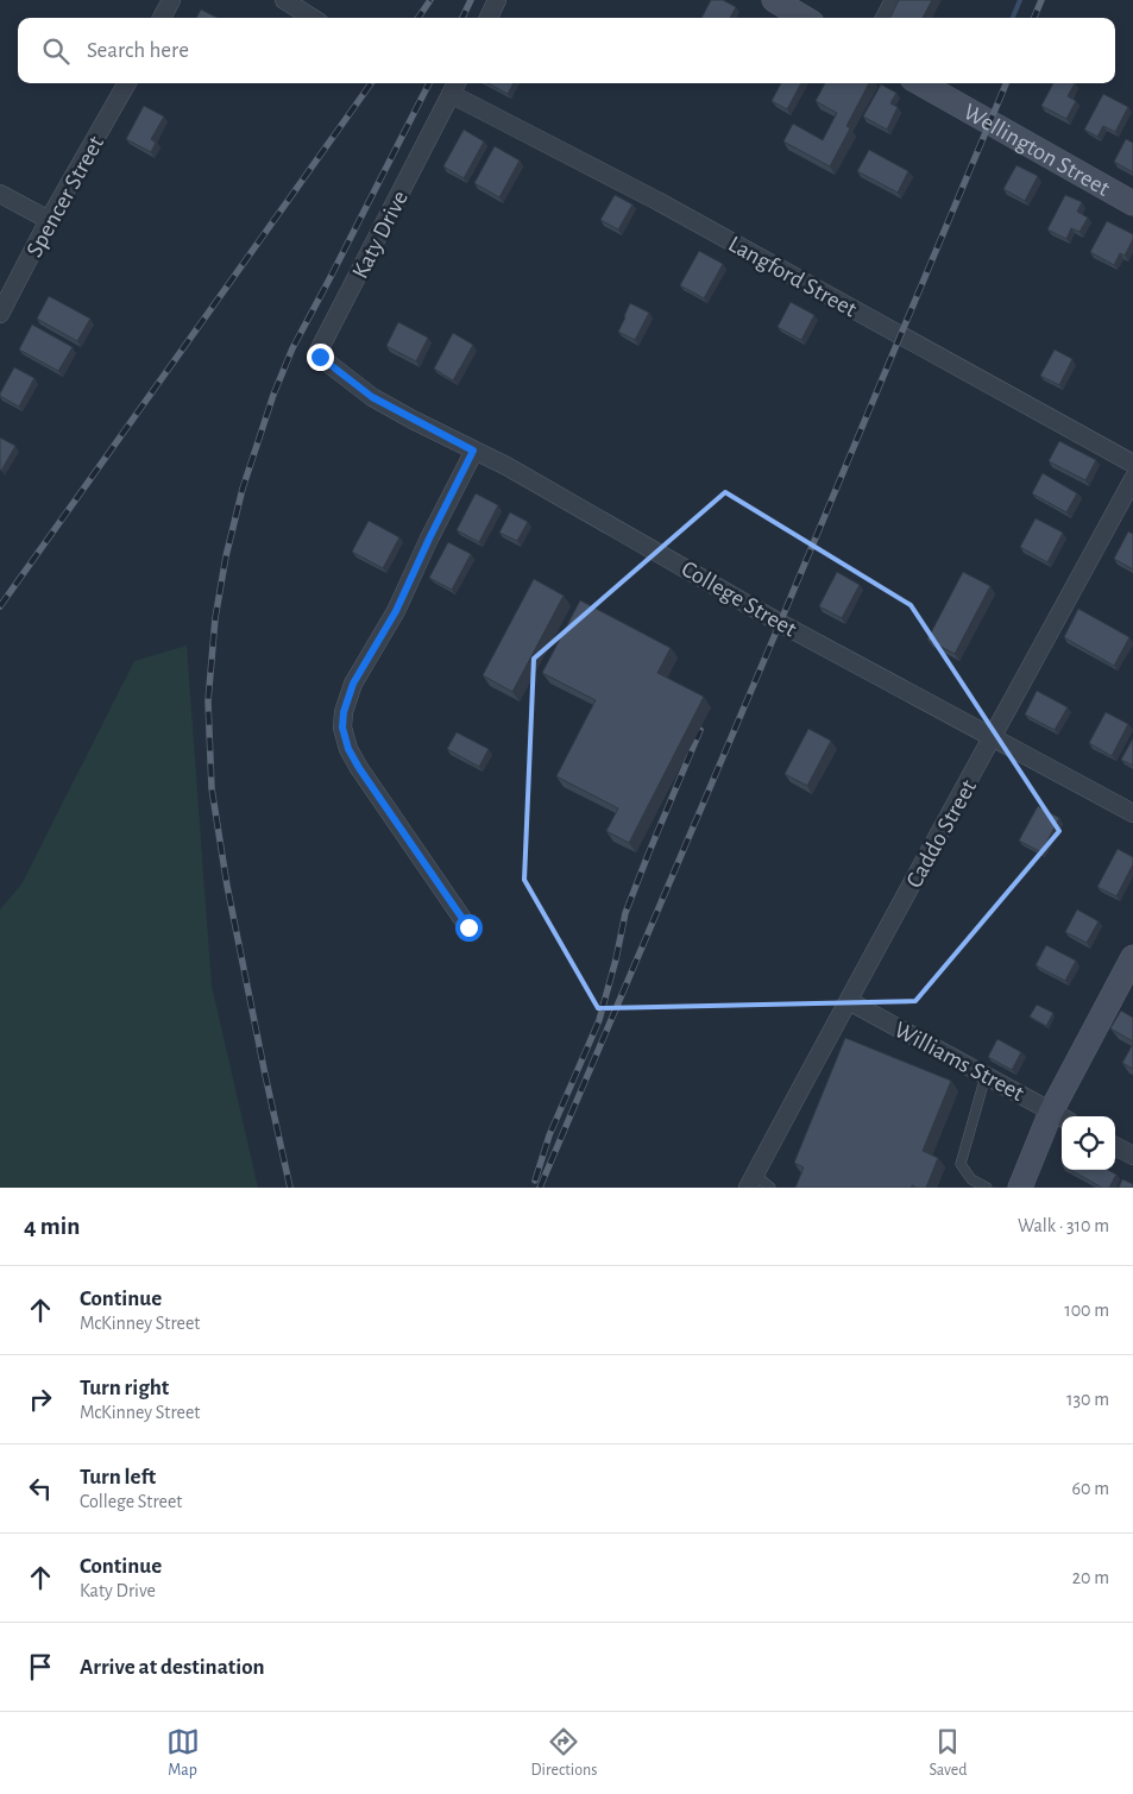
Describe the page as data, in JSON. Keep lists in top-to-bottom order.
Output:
{
  "streets": {
    "street": [
      "Wellington Street",
      "Spencer Street",
      "Katy Drive",
      "Langford Street",
      "College Street",
      "Caddo Street",
      "Williams Street"
    ]
  },
  "crossings": [
    ["Katy Drive", "Langford Street"],
    ["Katy Drive", "College Street"],
    ["College Street", "Caddo Street"],
    ["Caddo Street", "Williams Street"]
  ],
  "page": {
    "search": "Search here",
    "heading": ["4 min", "Walk · 310 m"],
    "list": [
      ["Continue", "McKinney Street", "100 m"],
      ["Turn right", "McKinney Street", "130 m"],
      ["Turn left", "College Street", "60 m"],
      ["Continue", "Katy Drive", "20 m"],
      "Arrive at destination"
    ],
    "nav": ["Map", "Directions", "Saved"]
  }
}
